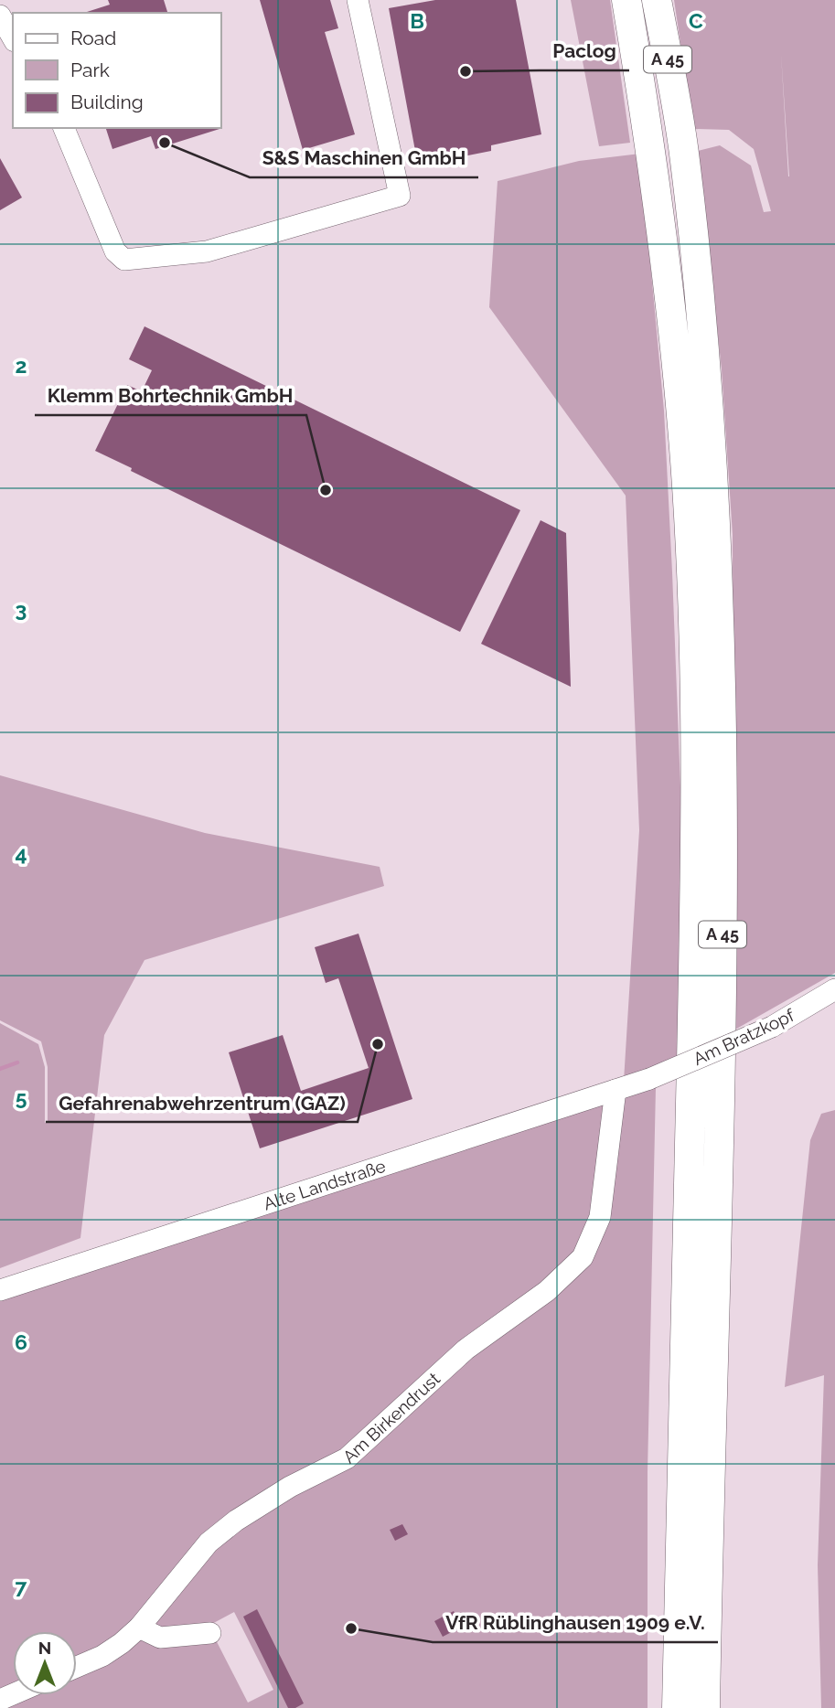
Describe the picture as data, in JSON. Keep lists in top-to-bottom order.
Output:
{
  "streets": {
    "highway": ["A 45"],
    "street": ["Am Bratzkopf", "Alte Landstraße", "Am Birkendrust"]
  },
  "crossings": [
    ["Am Bratzkopf", "Alte Landstraße"],
    ["Alte Landstraße", "Am Birkendrust"]
  ],
  "places": [
    "Paclog",
    "S&S Maschinen GmbH",
    "Klemm Bohrtechnik GmbH",
    "Gefahrenabwehrzentrum (GAZ)",
    "VfR Rüblinghausen 1909 e.V."
  ],
  "legend": ["Road", "Park", "Building"],
  "north": "top",
  "grid": {
    "columns": ["B", "C"],
    "rows": [
      "2",
      "3",
      "4",
      "5",
      "6",
      "7"
    ]
  }
}
